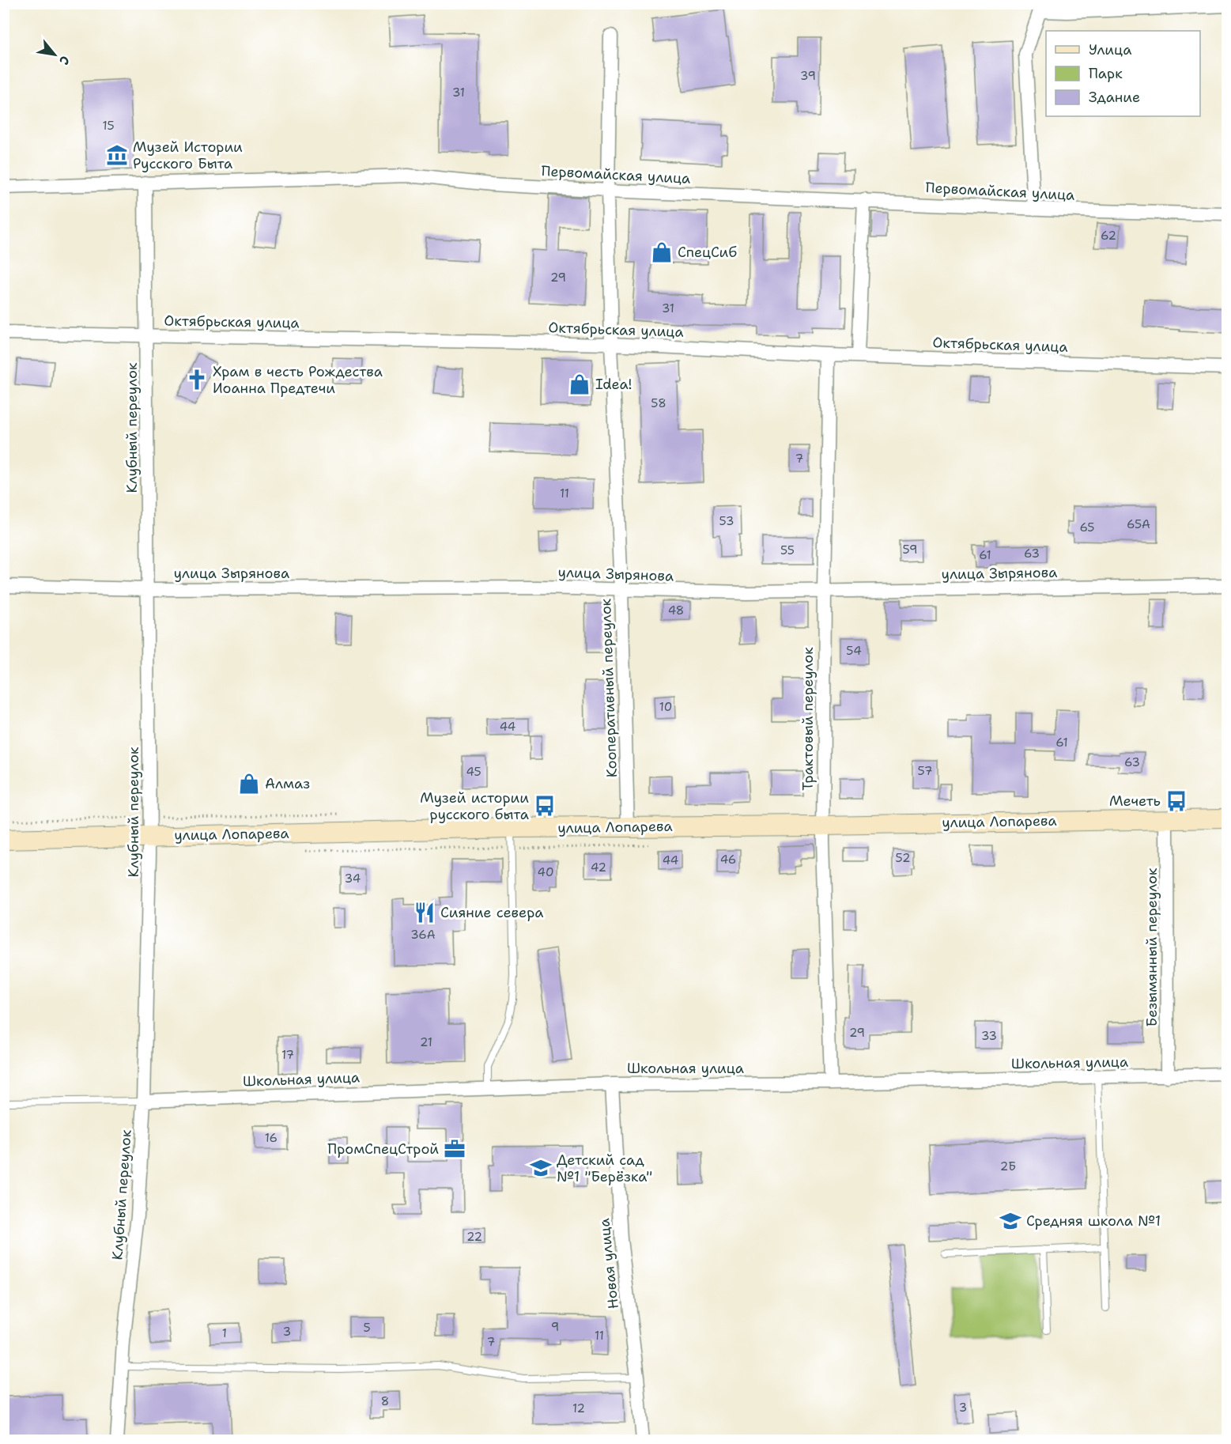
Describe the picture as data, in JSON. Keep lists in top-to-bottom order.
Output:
{
  "streets": {
    "main road": ["улица Лопарева"],
    "street": [
      "Первомайская улица",
      "Октябрьская улица",
      "Клубный переулок",
      "улица Зырянова",
      "Кооперативный переулок",
      "Трактовый переулок",
      "Безымянный переулок",
      "Школьная улица",
      "Новая улица"
    ]
  },
  "crossings": [
    ["Первомайская улица", "Клубный переулок"],
    ["Первомайская улица", "Кооперативный переулок"],
    ["Октябрьская улица", "Клубный переулок"],
    ["Октябрьская улица", "Кооперативный переулок"],
    ["Октябрьская улица", "Трактовый переулок"],
    ["Клубный переулок", "улица Зырянова"],
    ["Клубный переулок", "улица Лопарева"],
    ["Клубный переулок", "Школьная улица"],
    ["улица Зырянова", "Кооперативный переулок"],
    ["улица Зырянова", "Трактовый переулок"],
    ["Кооперативный переулок", "улица Лопарева"],
    ["Трактовый переулок", "улица Лопарева"],
    ["Трактовый переулок", "Школьная улица"],
    ["улица Лопарева", "Безымянный переулок"],
    ["Безымянный переулок", "Школьная улица"],
    ["Школьная улица", "Новая улица"]
  ],
  "places": {
    "museum": ["Музей Истории Русского Быта"],
    "shop": ["СпецСиб", "Idea!", "Алмаз"],
    "church": ["Храм в честь Рождества Иоанна Предтечи"],
    "bus stop": ["Мечеть", "Музей истории русского быта"],
    "restaurant": ["Сияние севера"],
    "office": ["ПромСпецСтрой"],
    "school or university": ["Детский сад №1 \"Берёзка\"", "Средняя школа №1"]
  },
  "house_numbers": [
    "39",
    "31",
    "15",
    "62",
    "29",
    "31",
    "58",
    "7",
    "11",
    "53",
    "65А",
    "65",
    "59",
    "55",
    "63",
    "61",
    "48",
    "54",
    "10",
    "44",
    "61",
    "63",
    "57",
    "45",
    "52",
    "46",
    "44",
    "42",
    "40",
    "34",
    "36А",
    "29",
    "33",
    "21",
    "17",
    "16",
    "2Б",
    "22",
    "9",
    "5",
    "3",
    "1",
    "11",
    "7",
    "8",
    "3",
    "12"
  ],
  "legend": ["Улица", "Парк", "Здание"],
  "north": "bottom right"
}
